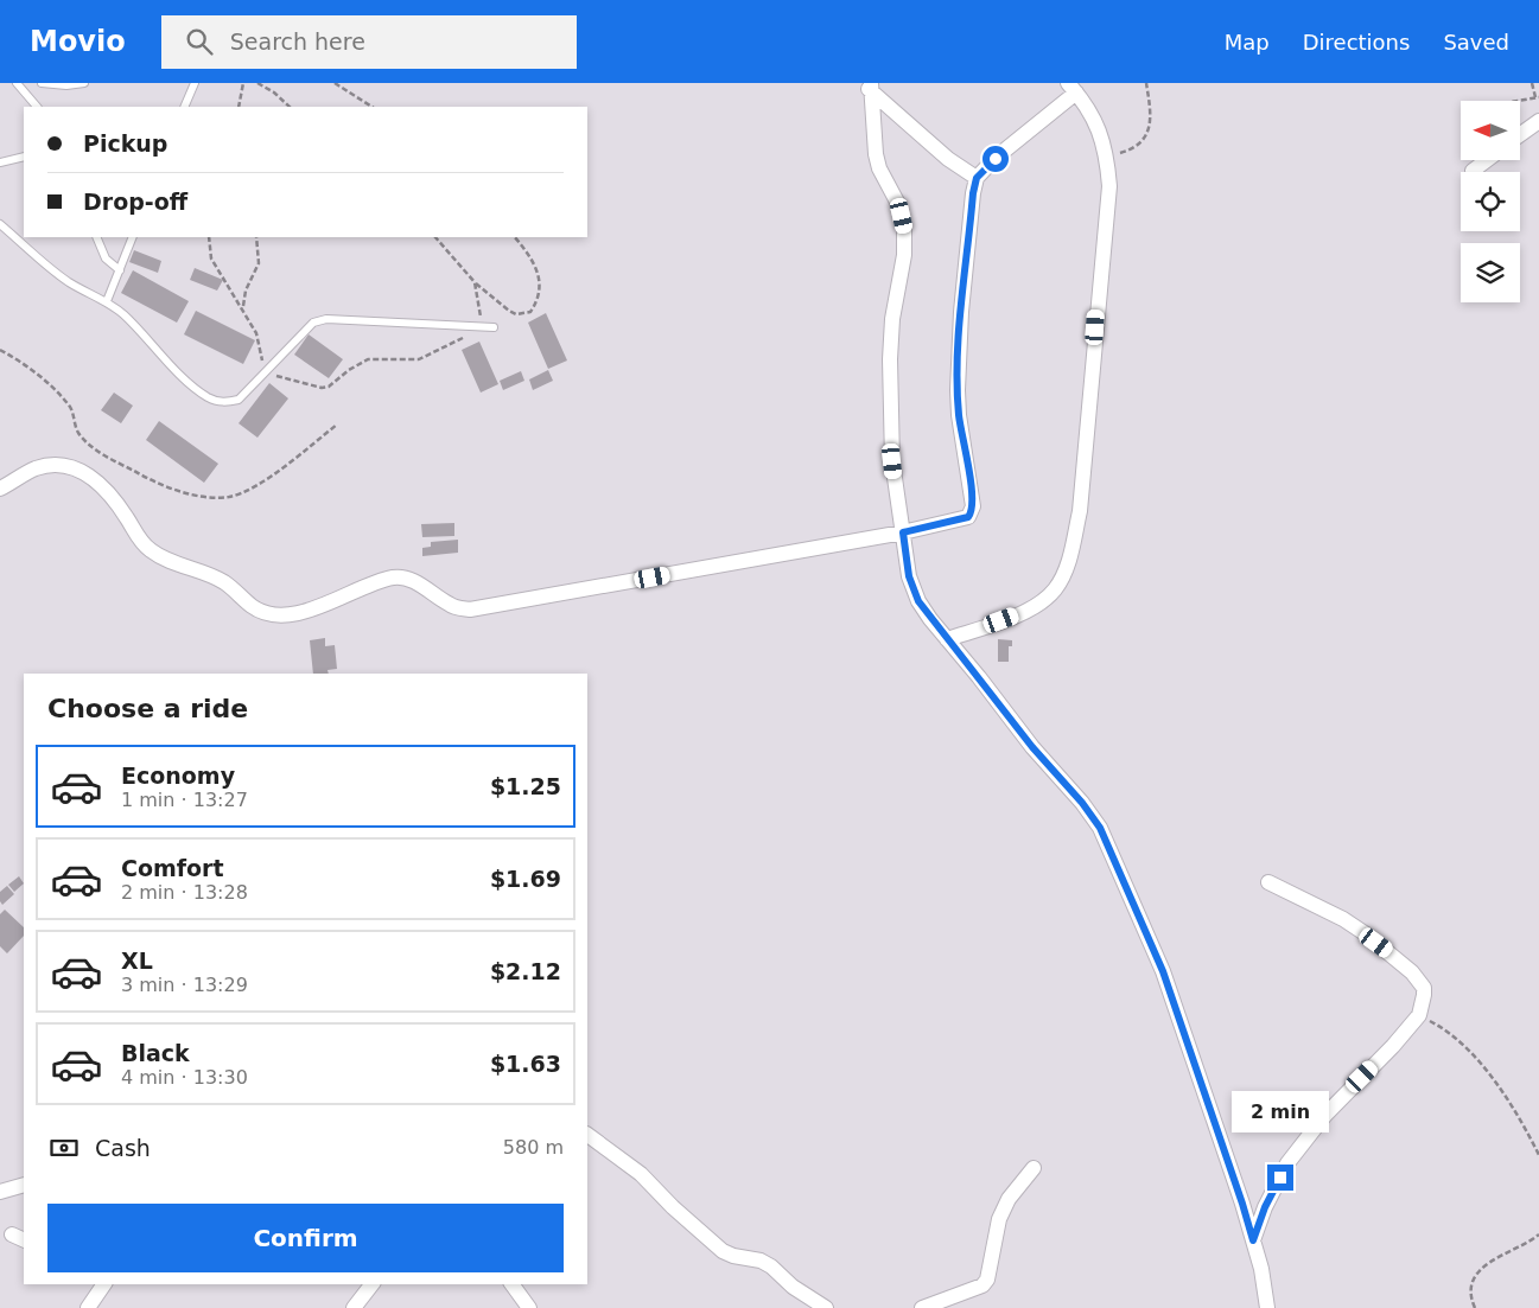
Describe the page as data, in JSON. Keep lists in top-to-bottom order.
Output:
{
  "north": "left",
  "page": {
    "header": "Movio",
    "search": "Search here",
    "nav": ["Map", "Directions", "Saved"],
    "banner": ["Pickup", "Drop-off"],
    "heading": "Choose a ride",
    "list": [
      {
        "name": "Economy",
        "note": "1 min · 13:27",
        "value": "$1.25"
      },
      {
        "name": "Comfort",
        "note": "2 min · 13:28",
        "value": "$1.69"
      },
      {
        "name": "XL",
        "note": "3 min · 13:29",
        "value": "$2.12"
      },
      {
        "name": "Black",
        "note": "4 min · 13:30",
        "value": "$1.63"
      }
    ],
    "bubble": "2 min",
    "pay": ["Cash", "580 m"],
    "buttons": "Confirm"
  }
}
